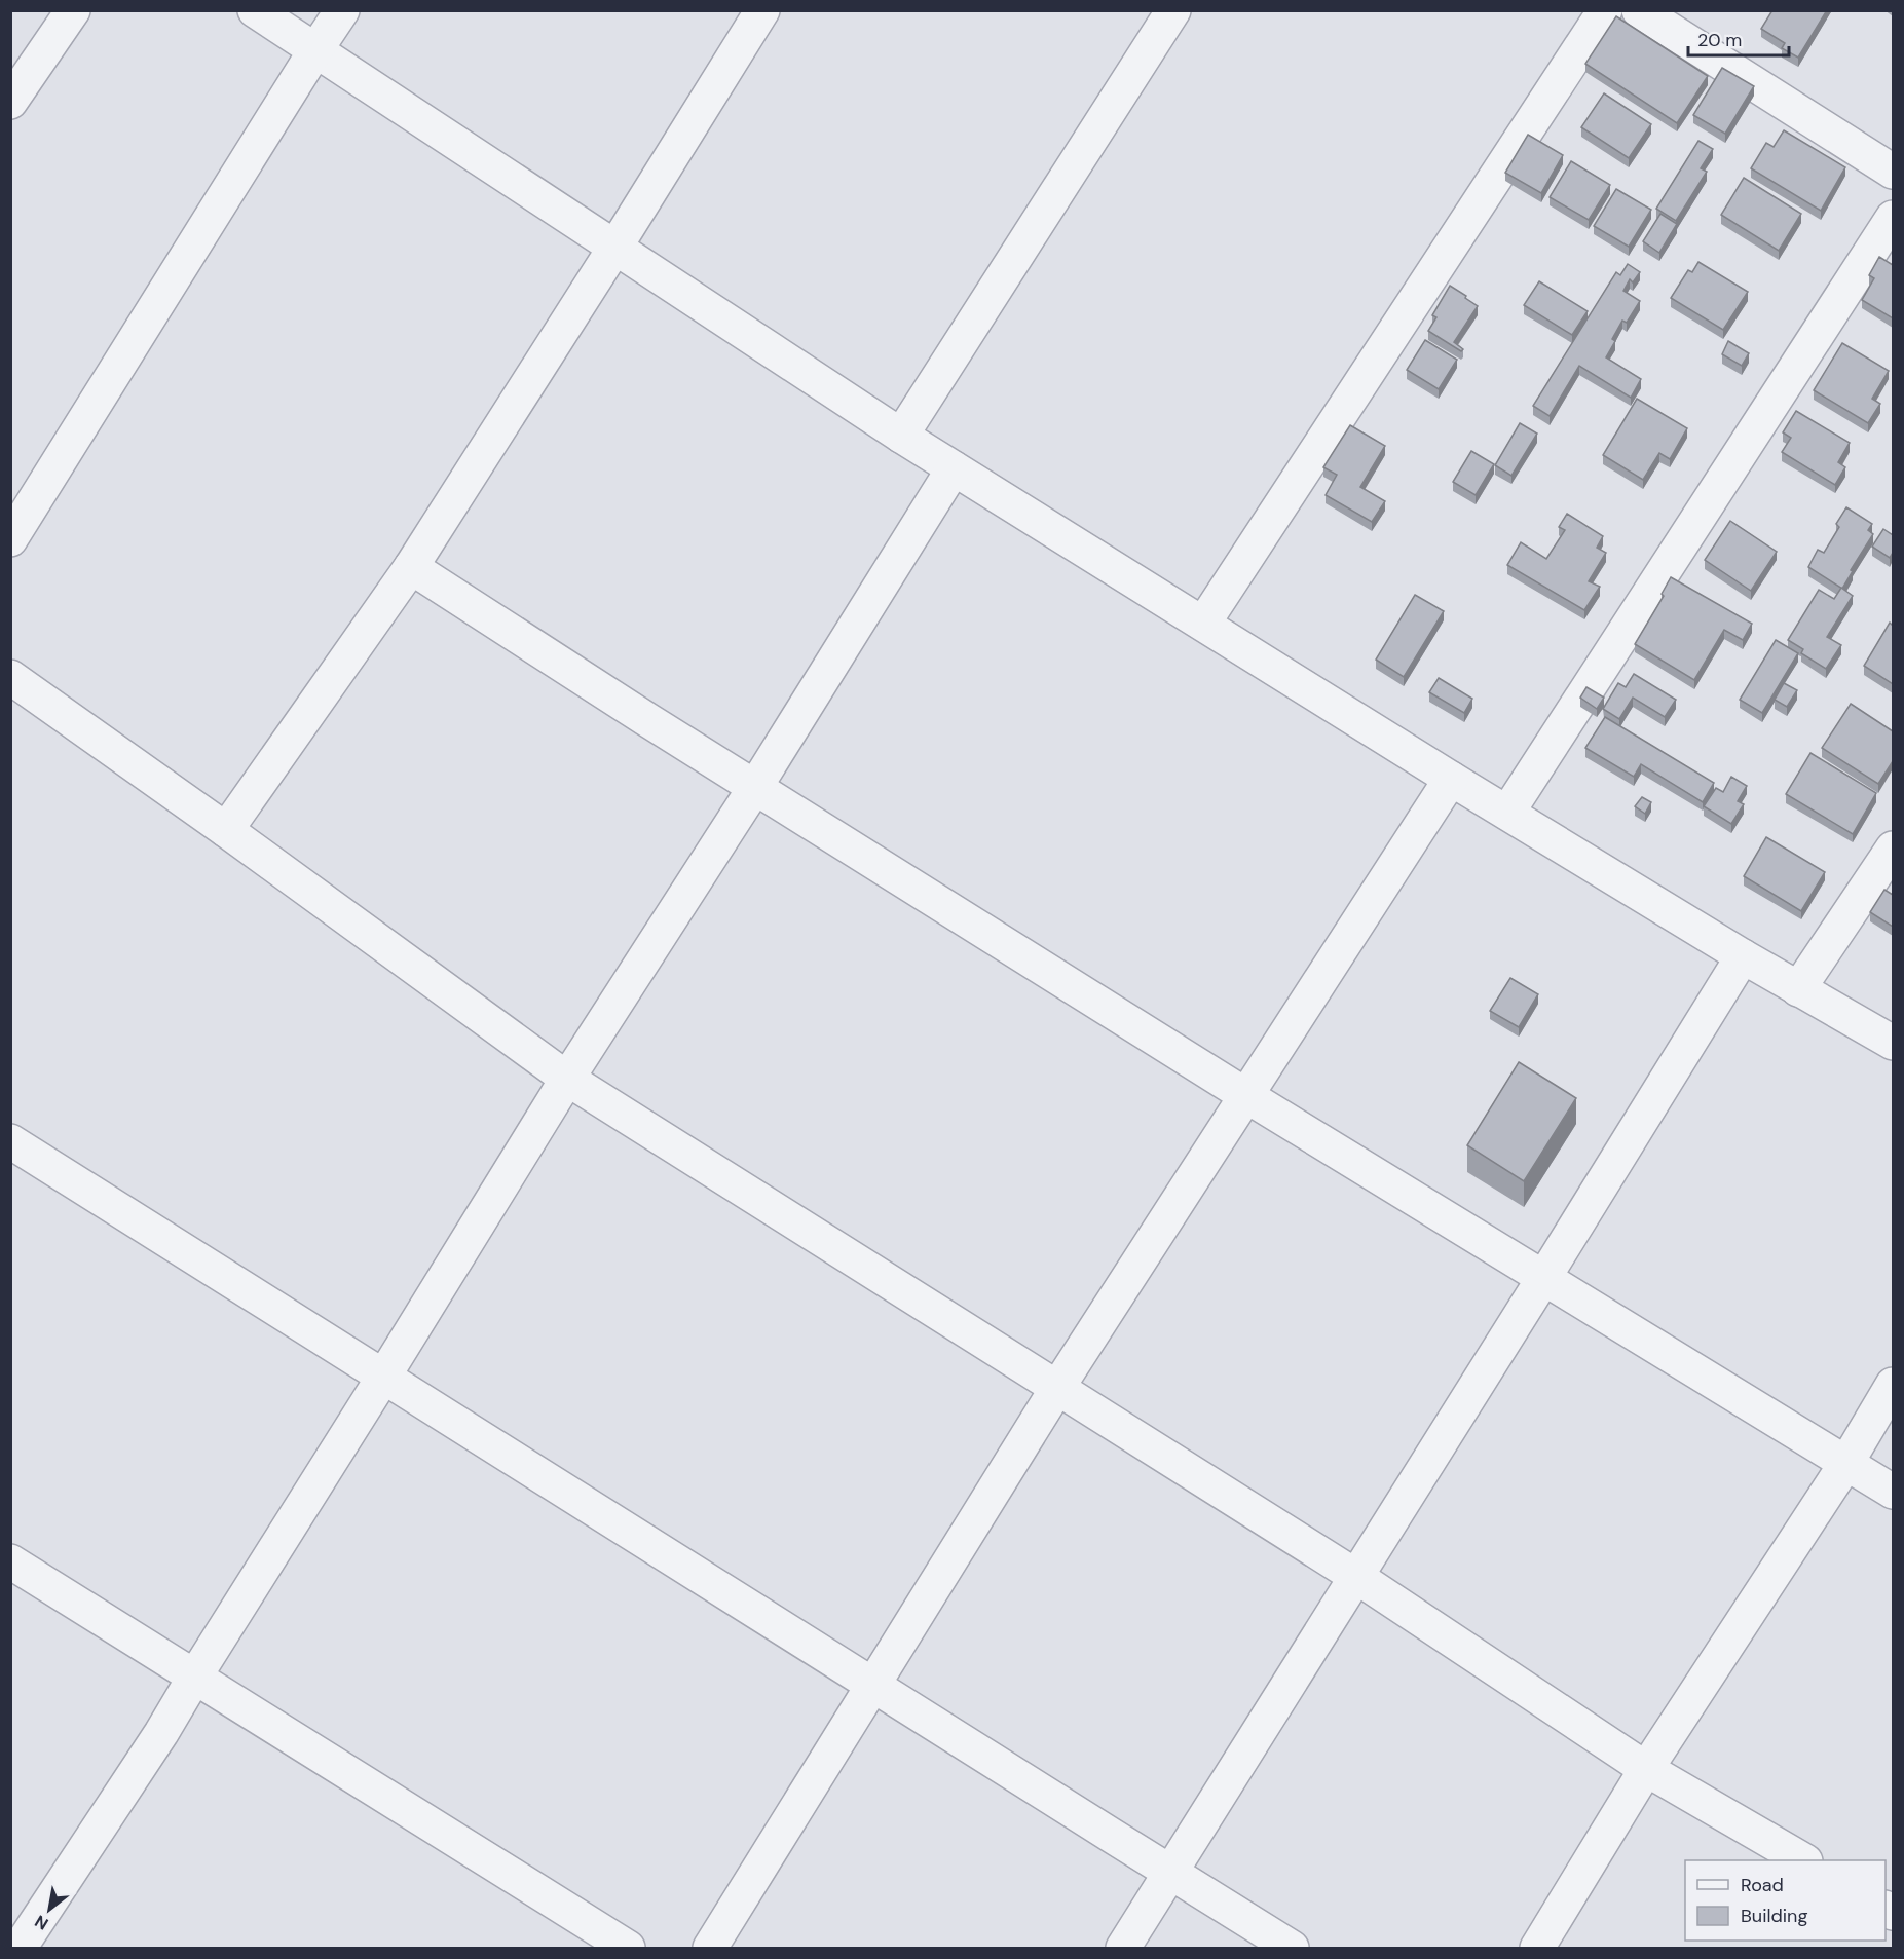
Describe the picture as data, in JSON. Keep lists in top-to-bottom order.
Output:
{
  "legend": ["Road", "Building"],
  "scale_bar": "20 m",
  "north": "bottom left"
}
